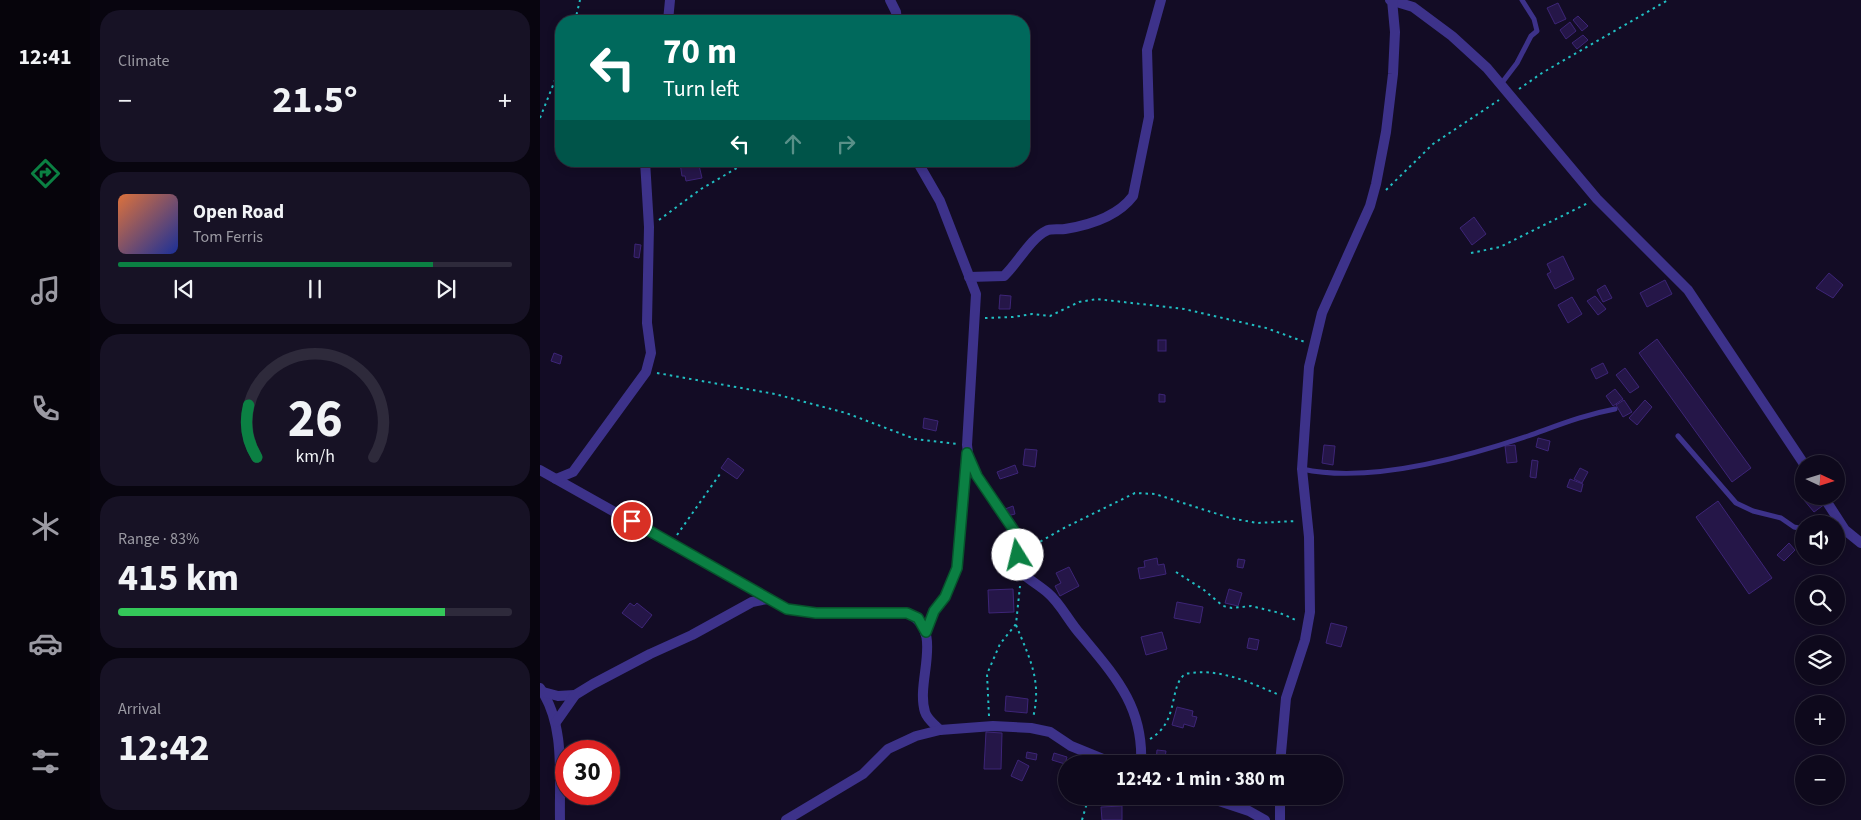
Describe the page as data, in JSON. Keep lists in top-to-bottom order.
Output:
{
  "north": "right",
  "page": {
    "tabs": "12:41",
    "tile": [
      "Climate",
      ["Range · 83%", "415 km"],
      ["Arrival", "12:42"]
    ],
    "turn": ["70 m", "Turn left"],
    "heat": ["−", "21.5°", "+"],
    "song": ["Open Road", "Tom Ferris"],
    "map_buttons": ["+", "−"],
    "limit": "30",
    "trip": "12:42 · 1 min · 380 m",
    "gauge": ["26", "km/h"]
  }
}
